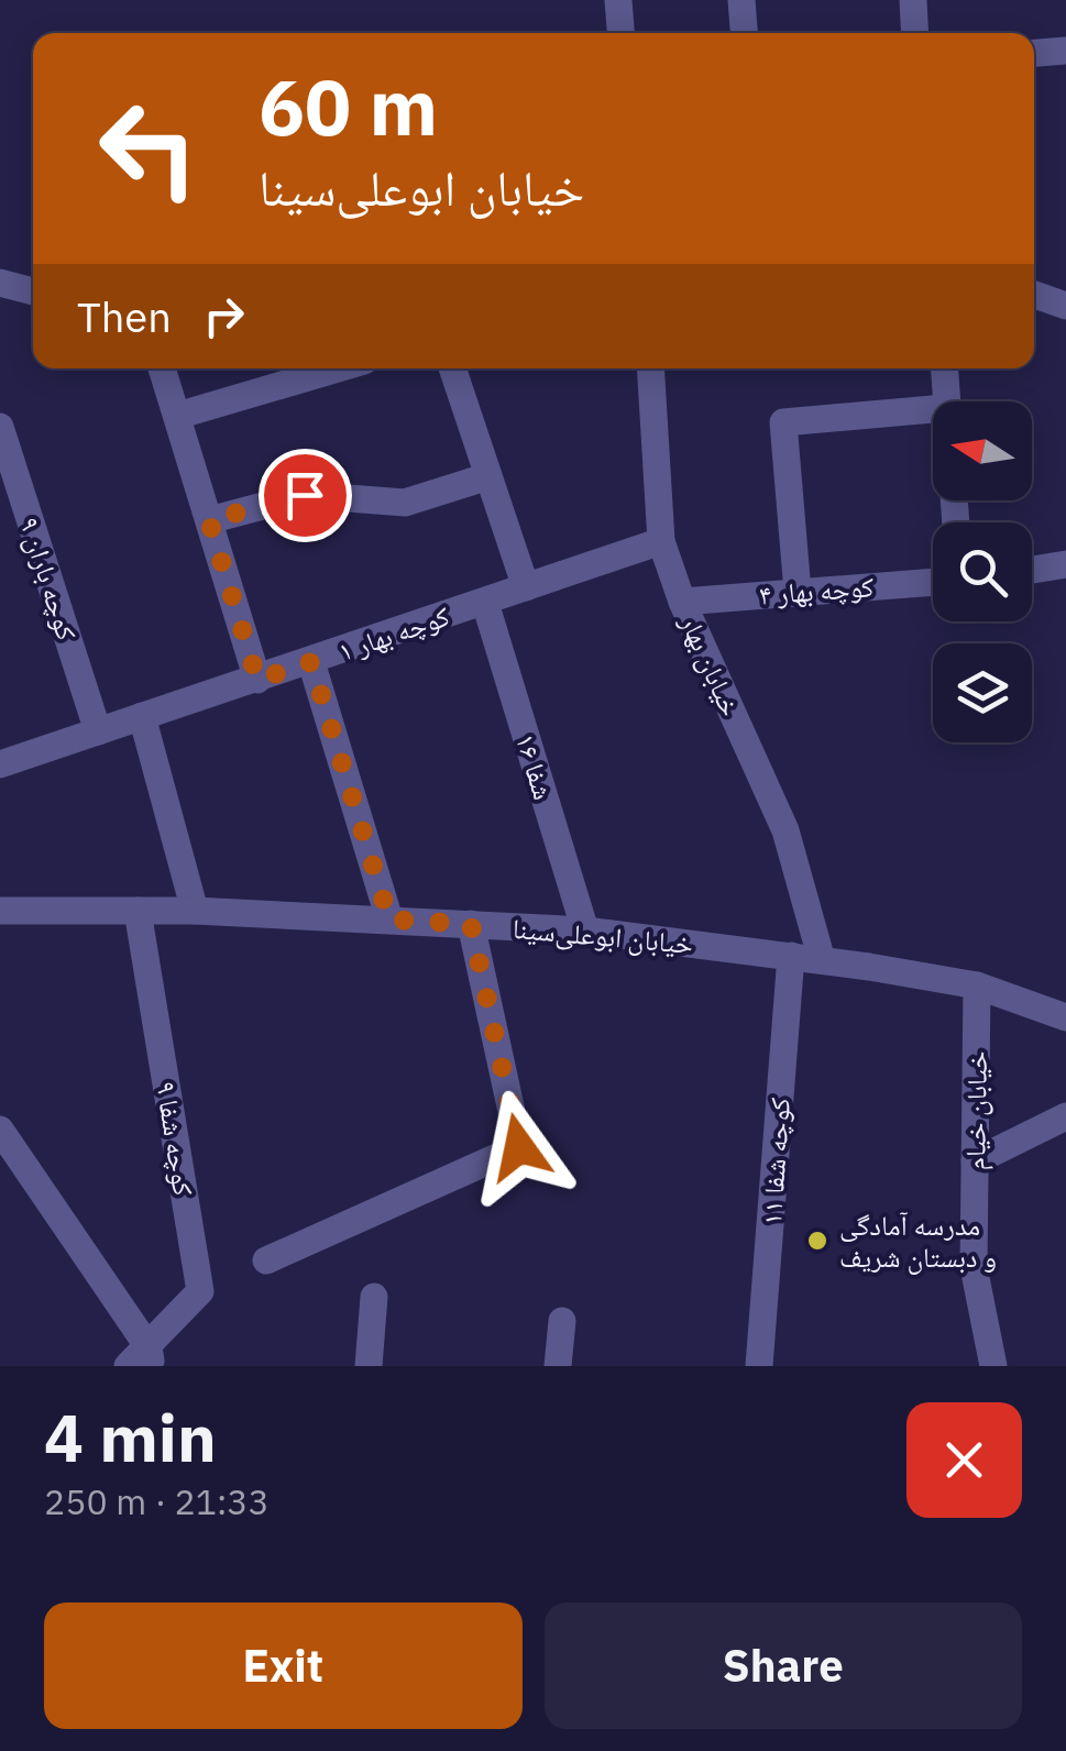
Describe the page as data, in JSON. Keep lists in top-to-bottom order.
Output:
{
  "streets": {
    "street": [
      "کوچه باران ۹",
      "کوچه بهار ۴",
      "کوچه بهار ۱",
      "خیابان بهار",
      "شفا ۱۶",
      "خیابان ابوعلی‌سینا",
      "خیابان خیام",
      "کوچه شفا ۹",
      "کوچه شفا ۱۱"
    ]
  },
  "crossings": [
    ["کوچه باران ۹", "کوچه بهار ۱"],
    ["کوچه بهار ۴", "خیابان بهار"],
    ["کوچه بهار ۱", "خیابان بهار"],
    ["کوچه بهار ۱", "شفا ۱۶"],
    ["خیابان بهار", "خیابان ابوعلی‌سینا"],
    ["شفا ۱۶", "خیابان ابوعلی‌سینا"],
    ["خیابان ابوعلی‌سینا", "خیابان خیام"],
    ["خیابان ابوعلی‌سینا", "کوچه شفا ۹"],
    ["خیابان ابوعلی‌سینا", "کوچه شفا ۱۱"]
  ],
  "places": ["مدرسه آمادگی و دبستان شریف"],
  "north": "left",
  "page": {
    "turn": ["60 m", "خیابان ابوعلی‌سینا"],
    "then": "Then",
    "heading": ["4 min", "250 m · 21:33"],
    "buttons": ["Exit", "Share"]
  }
}
